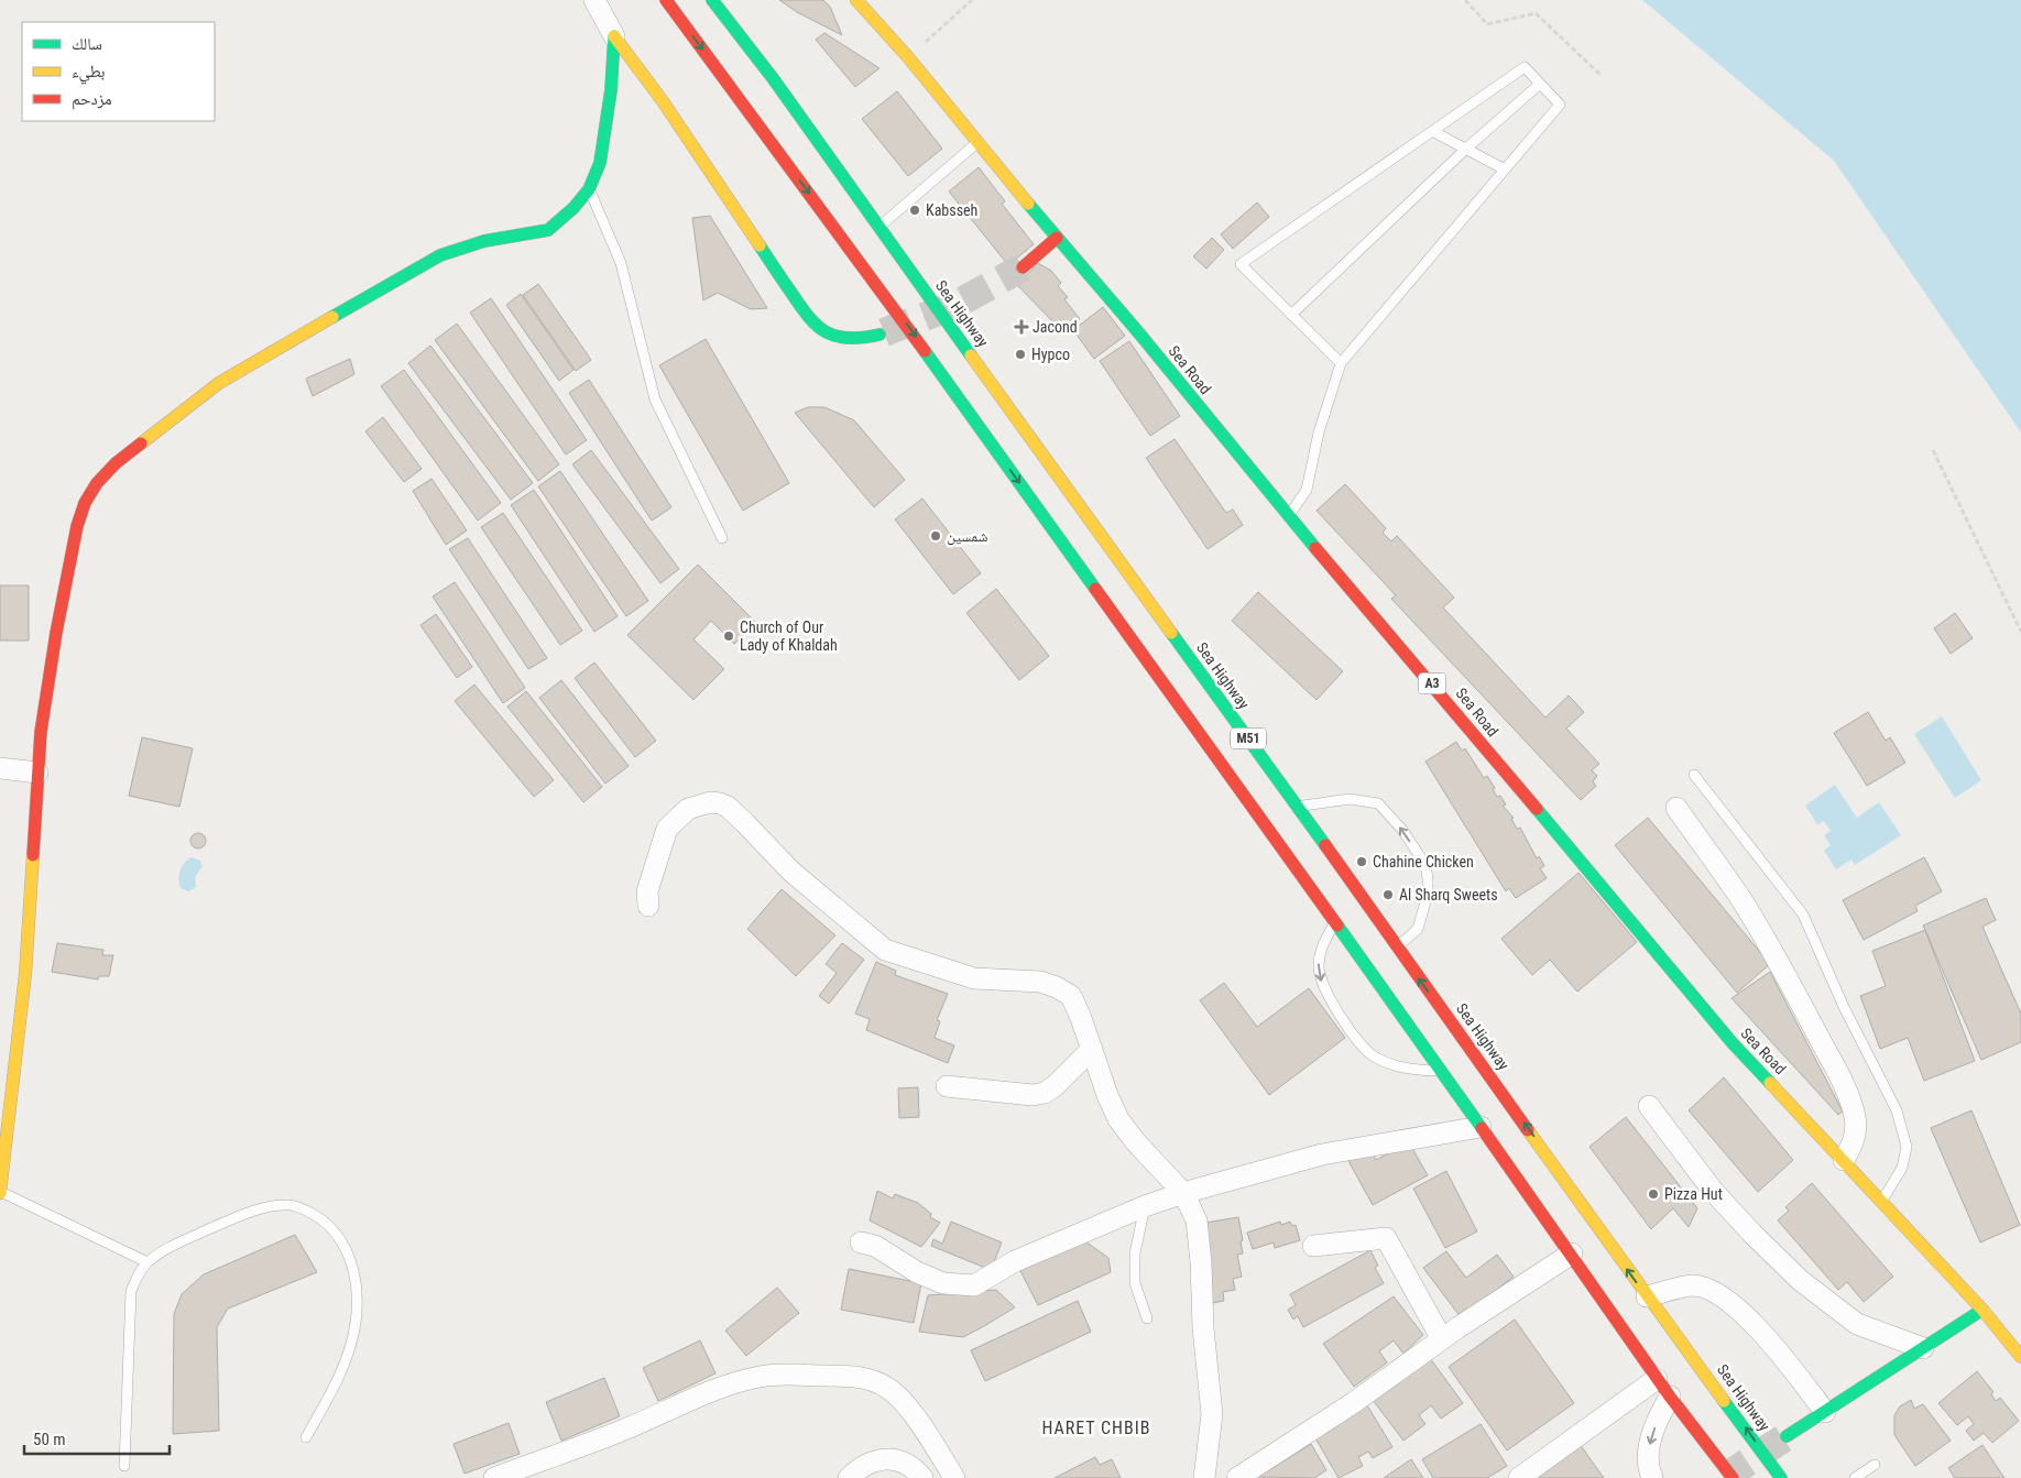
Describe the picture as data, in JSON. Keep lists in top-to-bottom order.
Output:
{
  "streets": {
    "main road": [
      "Sea Highway",
      "Sea Road",
      "A3",
      "M51"
    ]
  },
  "districts": ["HARET CHBIB"],
  "places": {
    "other": [
      "Kabsseh",
      "Hypco",
      "شمسين",
      "Church of Our Lady of Khaldah",
      "Chahine Chicken",
      "Al Sharq Sweets",
      "Pizza Hut"
    ],
    "health": ["Jacond"]
  },
  "legend": ["سالك", "بطيء", "مزدحم"],
  "scale_bar": "50 m"
}
